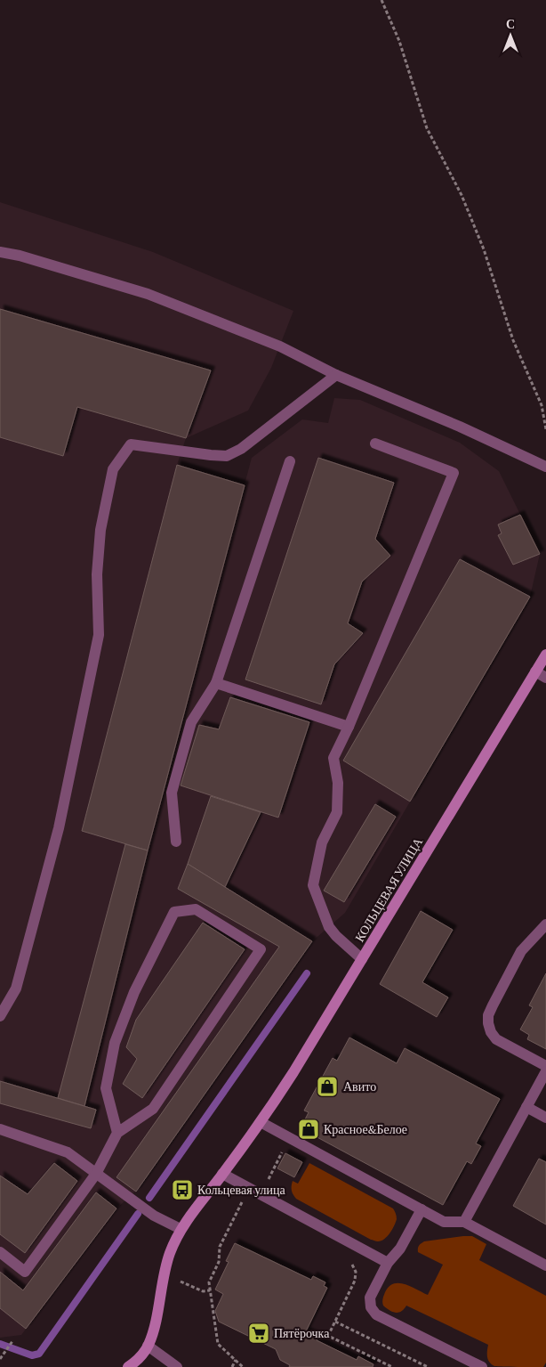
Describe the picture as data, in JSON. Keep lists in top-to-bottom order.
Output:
{
  "streets": {
    "street": ["КОЛЬЦЕВАЯ УЛИЦА"]
  },
  "places": {
    "shop": ["Авито", "Красное&Белое"],
    "bus stop": ["Кольцевая улица"],
    "supermarket": ["Пятёрочка"]
  },
  "north": "top"
}
